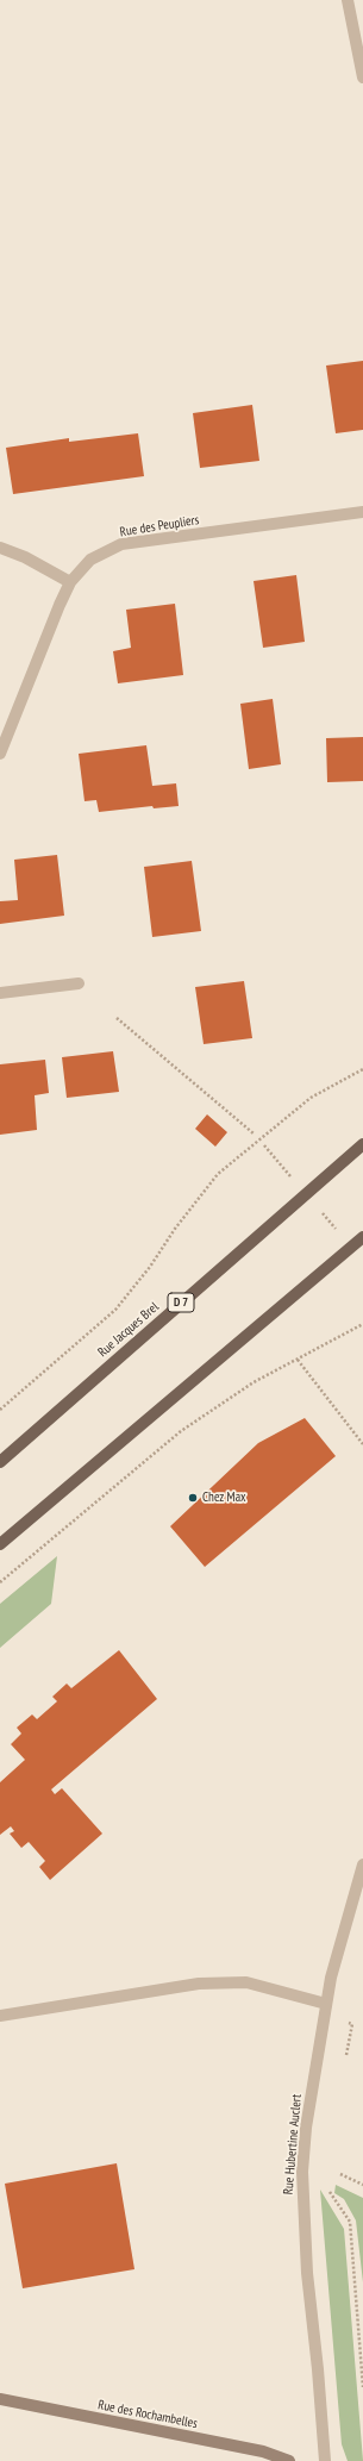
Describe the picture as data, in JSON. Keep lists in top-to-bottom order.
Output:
{
  "streets": {
    "main road": ["D 7", "Rue Jacques Brel", "Rue des Rochambelles"],
    "street": ["Rue des Peupliers", "Rue Hubertine Auclert"]
  },
  "places": ["Chez Max"]
}
